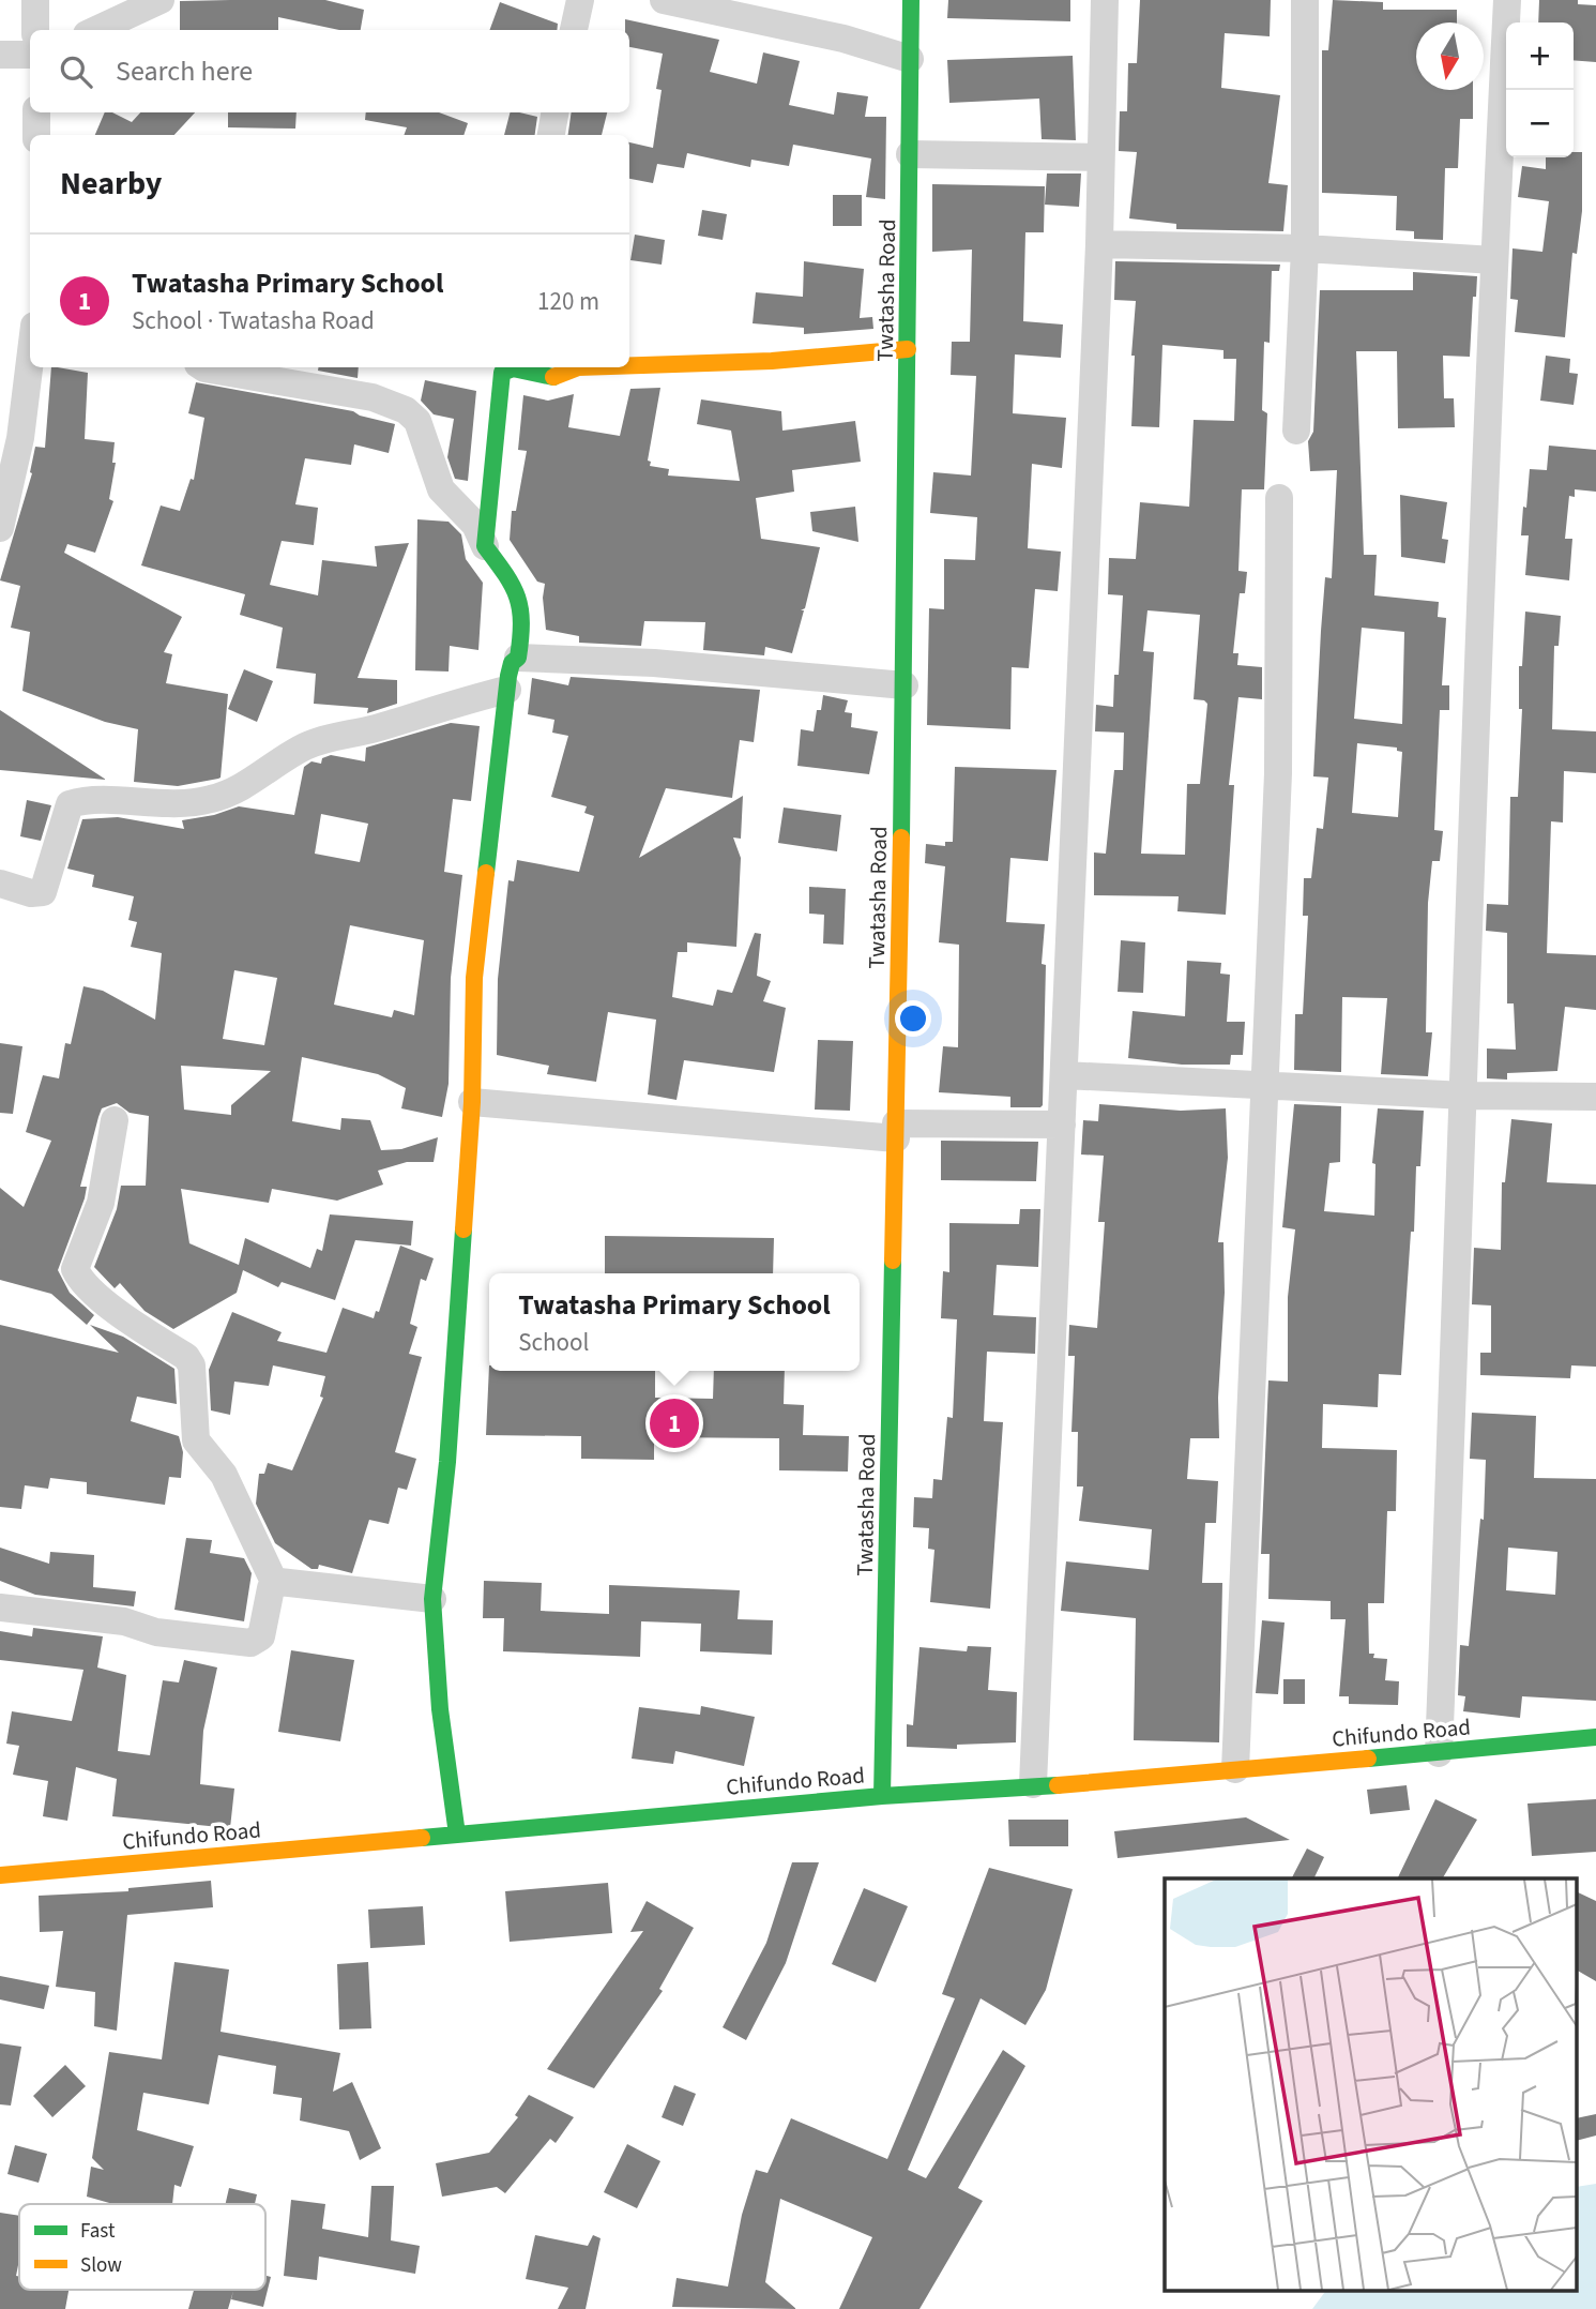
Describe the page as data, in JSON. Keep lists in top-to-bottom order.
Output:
{
  "streets": {
    "street": ["Twatasha Road", "Chifundo Road"]
  },
  "crossings": [
    ["Twatasha Road", "Chifundo Road"]
  ],
  "legend": ["Fast", "Slow"],
  "north": "bottom",
  "page": {
    "map_buttons": ["+", "−"],
    "search": "Search here",
    "heading": "Nearby",
    "list": [
      {
        "mark": "1",
        "name": "Twatasha Primary School",
        "note": "School · Twatasha Road",
        "value": "120 m"
      }
    ],
    "popup": ["Twatasha Primary School", "School"],
    "pins": "1"
  }
}
